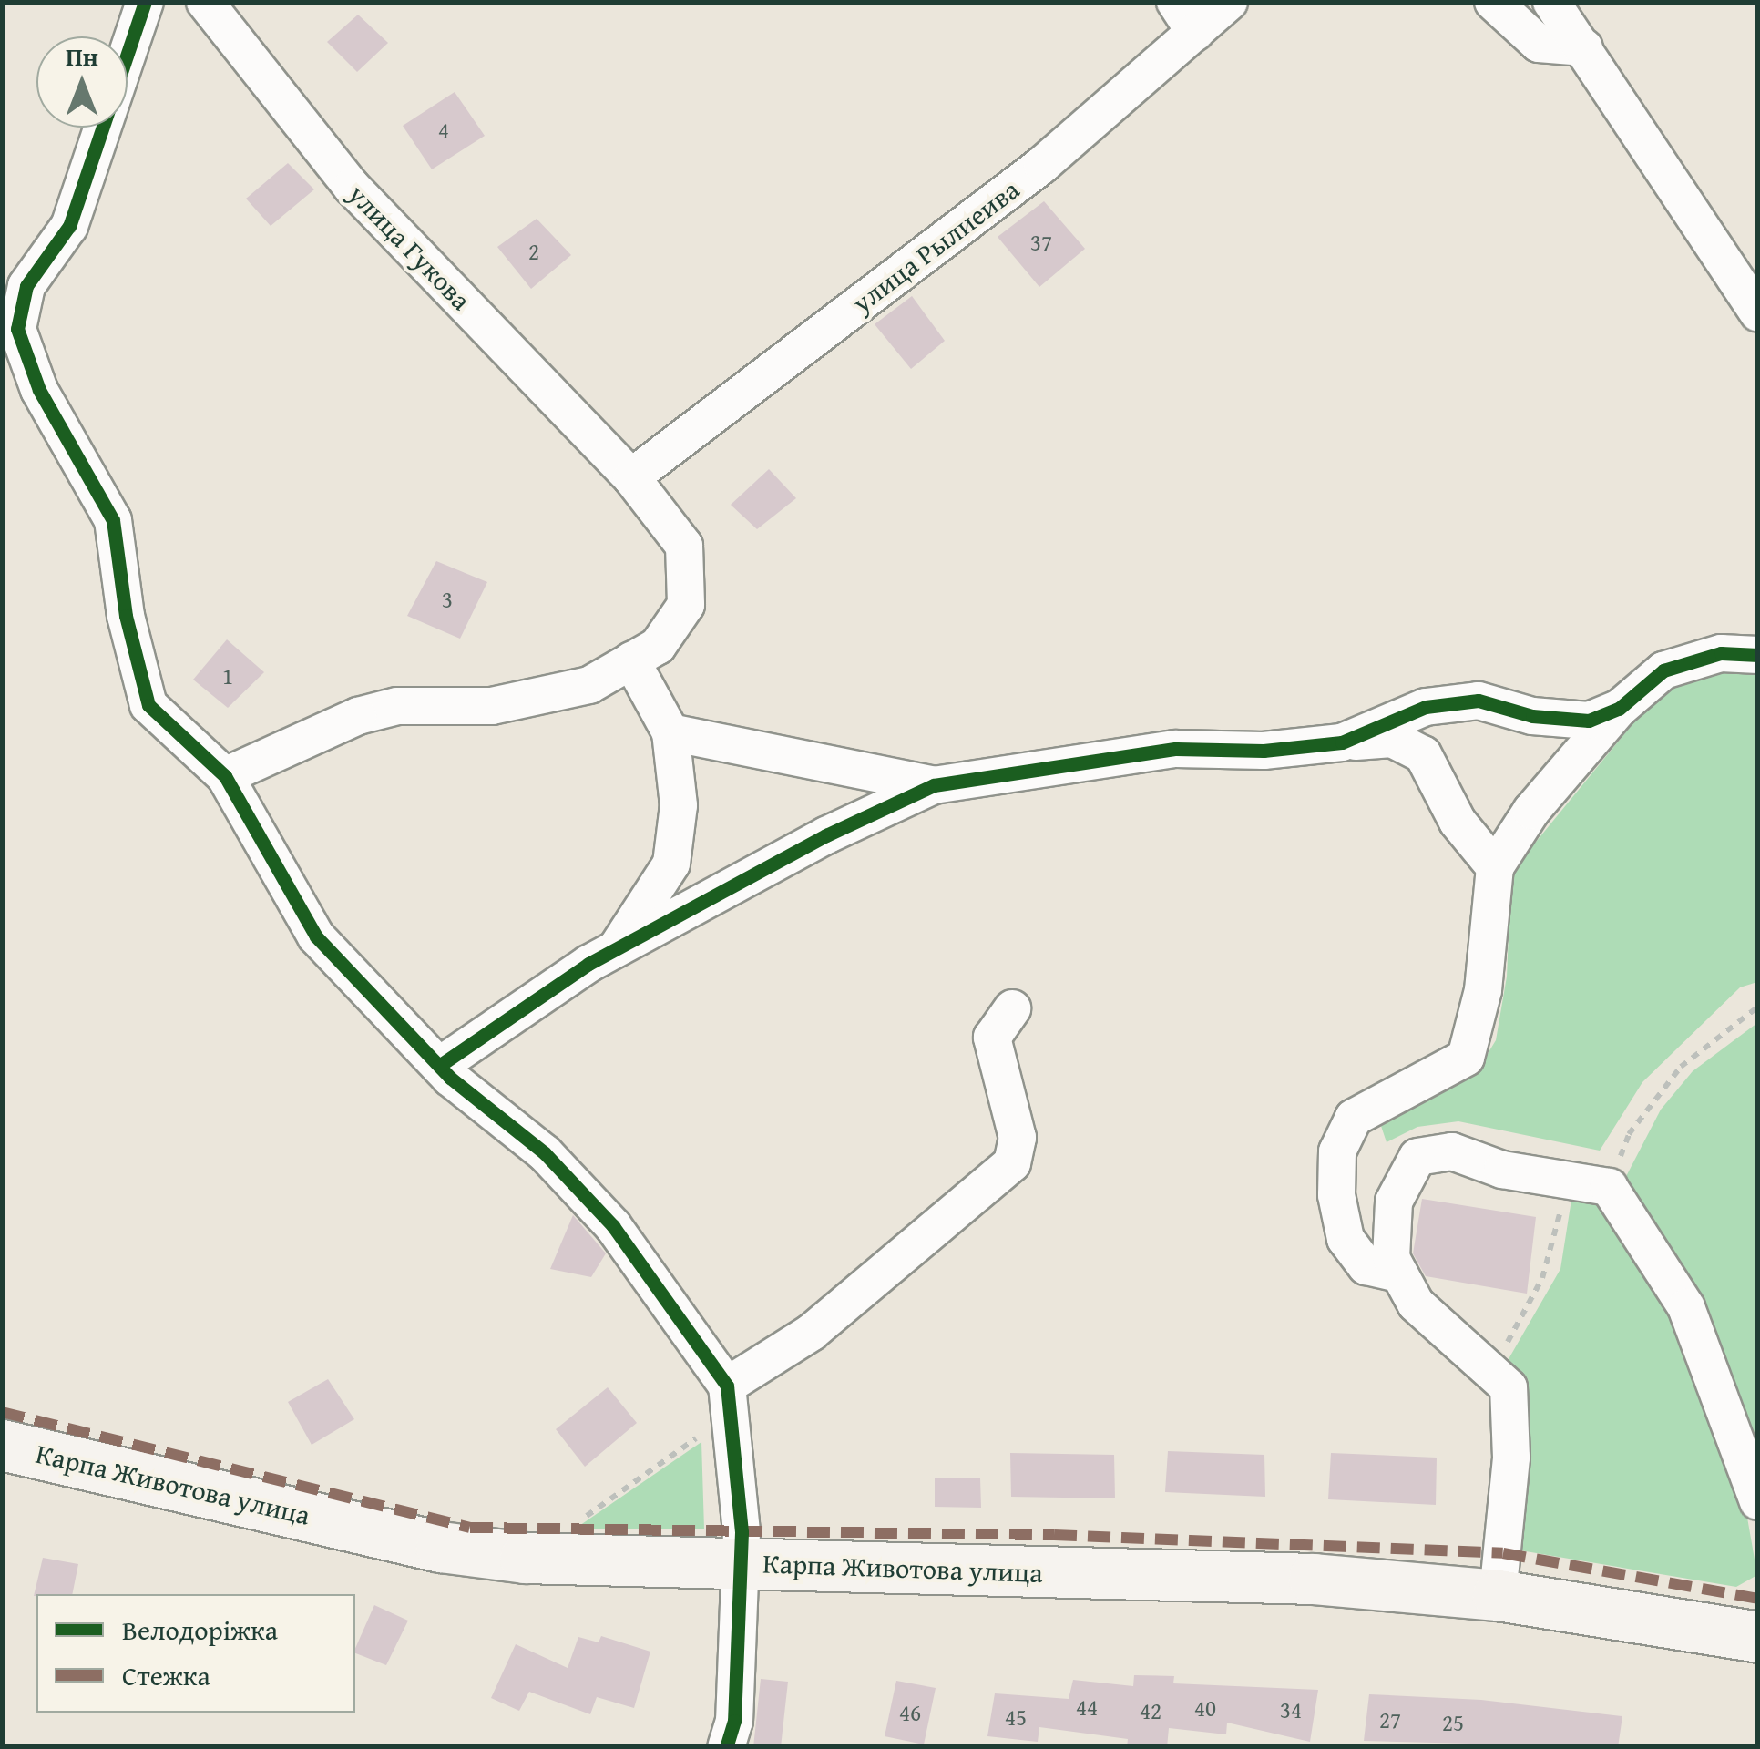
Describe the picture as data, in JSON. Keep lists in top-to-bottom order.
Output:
{
  "streets": {
    "main road": ["Карпа Животова улица"],
    "street": ["улица Рылиеива", "улица Гукова"]
  },
  "crossings": [
    ["улица Рылиеива", "улица Гукова"]
  ],
  "house_numbers": [
    "4",
    "37",
    "2",
    "3",
    "1",
    "44",
    "40",
    "34",
    "42",
    "46",
    "45",
    "27",
    "25"
  ],
  "legend": ["Велодоріжка", "Стежка"],
  "north": "top"
}
